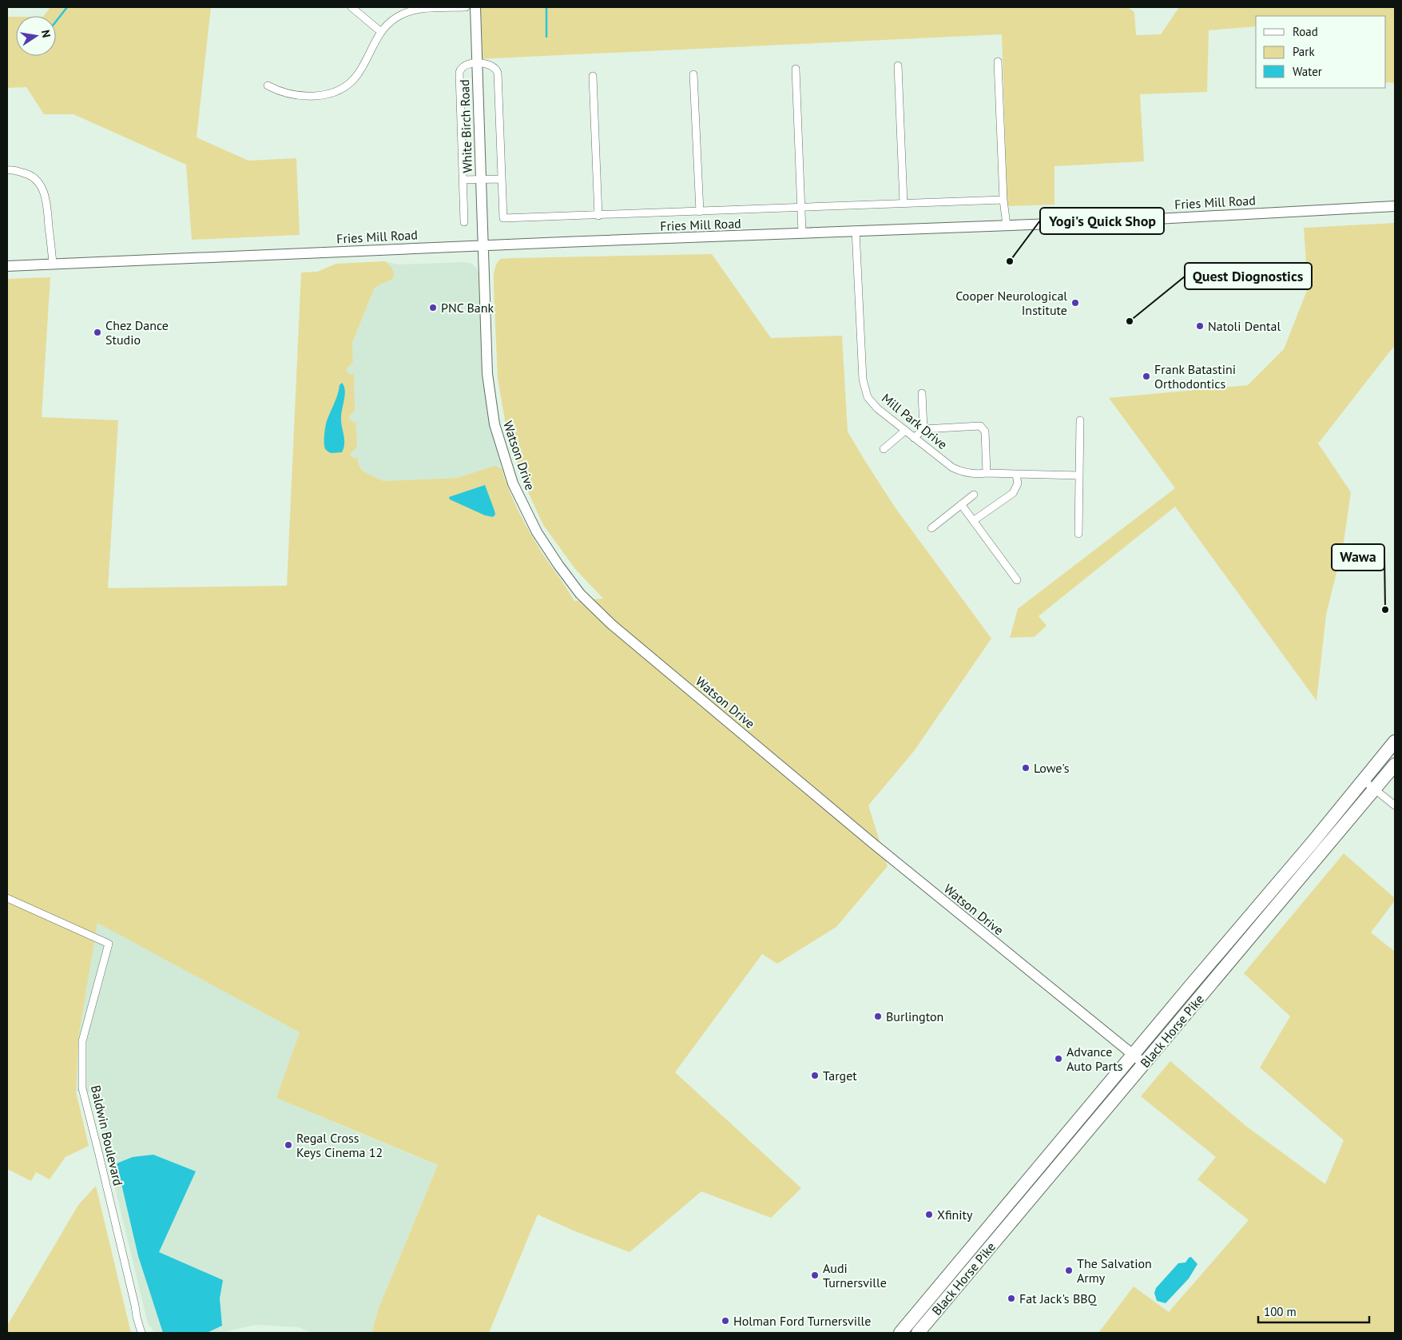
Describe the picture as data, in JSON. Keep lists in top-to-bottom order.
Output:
{
  "streets": {
    "highway": ["Black Horse Pike"],
    "main road": ["White Birch Road", "Fries Mill Road", "Watson Drive"],
    "street": ["Mill Park Drive", "Baldwin Boulevard"]
  },
  "crossings": [
    ["White Birch Road", "Fries Mill Road"],
    ["White Birch Road", "Watson Drive"],
    ["Fries Mill Road", "Mill Park Drive"],
    ["Fries Mill Road", "Watson Drive"],
    ["Watson Drive", "Black Horse Pike"]
  ],
  "places": [
    "Yogi's Quick Shop",
    "Cooper Neurological Institute",
    "PNC Bank",
    "Quest Diognostics",
    "Natoli Dental",
    "Chez Dance Studio",
    "Frank Batastini Orthodontics",
    "Wawa",
    "Lowe's",
    "Burlington",
    "Advance Auto Parts",
    "Target",
    "Regal Cross Keys Cinema 12",
    "Xfinity",
    "The Salvation Army",
    "Audi Turnersville",
    "Fat Jack's BBQ",
    "Holman Ford Turnersville"
  ],
  "legend": ["Road", "Park", "Water"],
  "scale_bar": "100 m",
  "north": "right"
}
